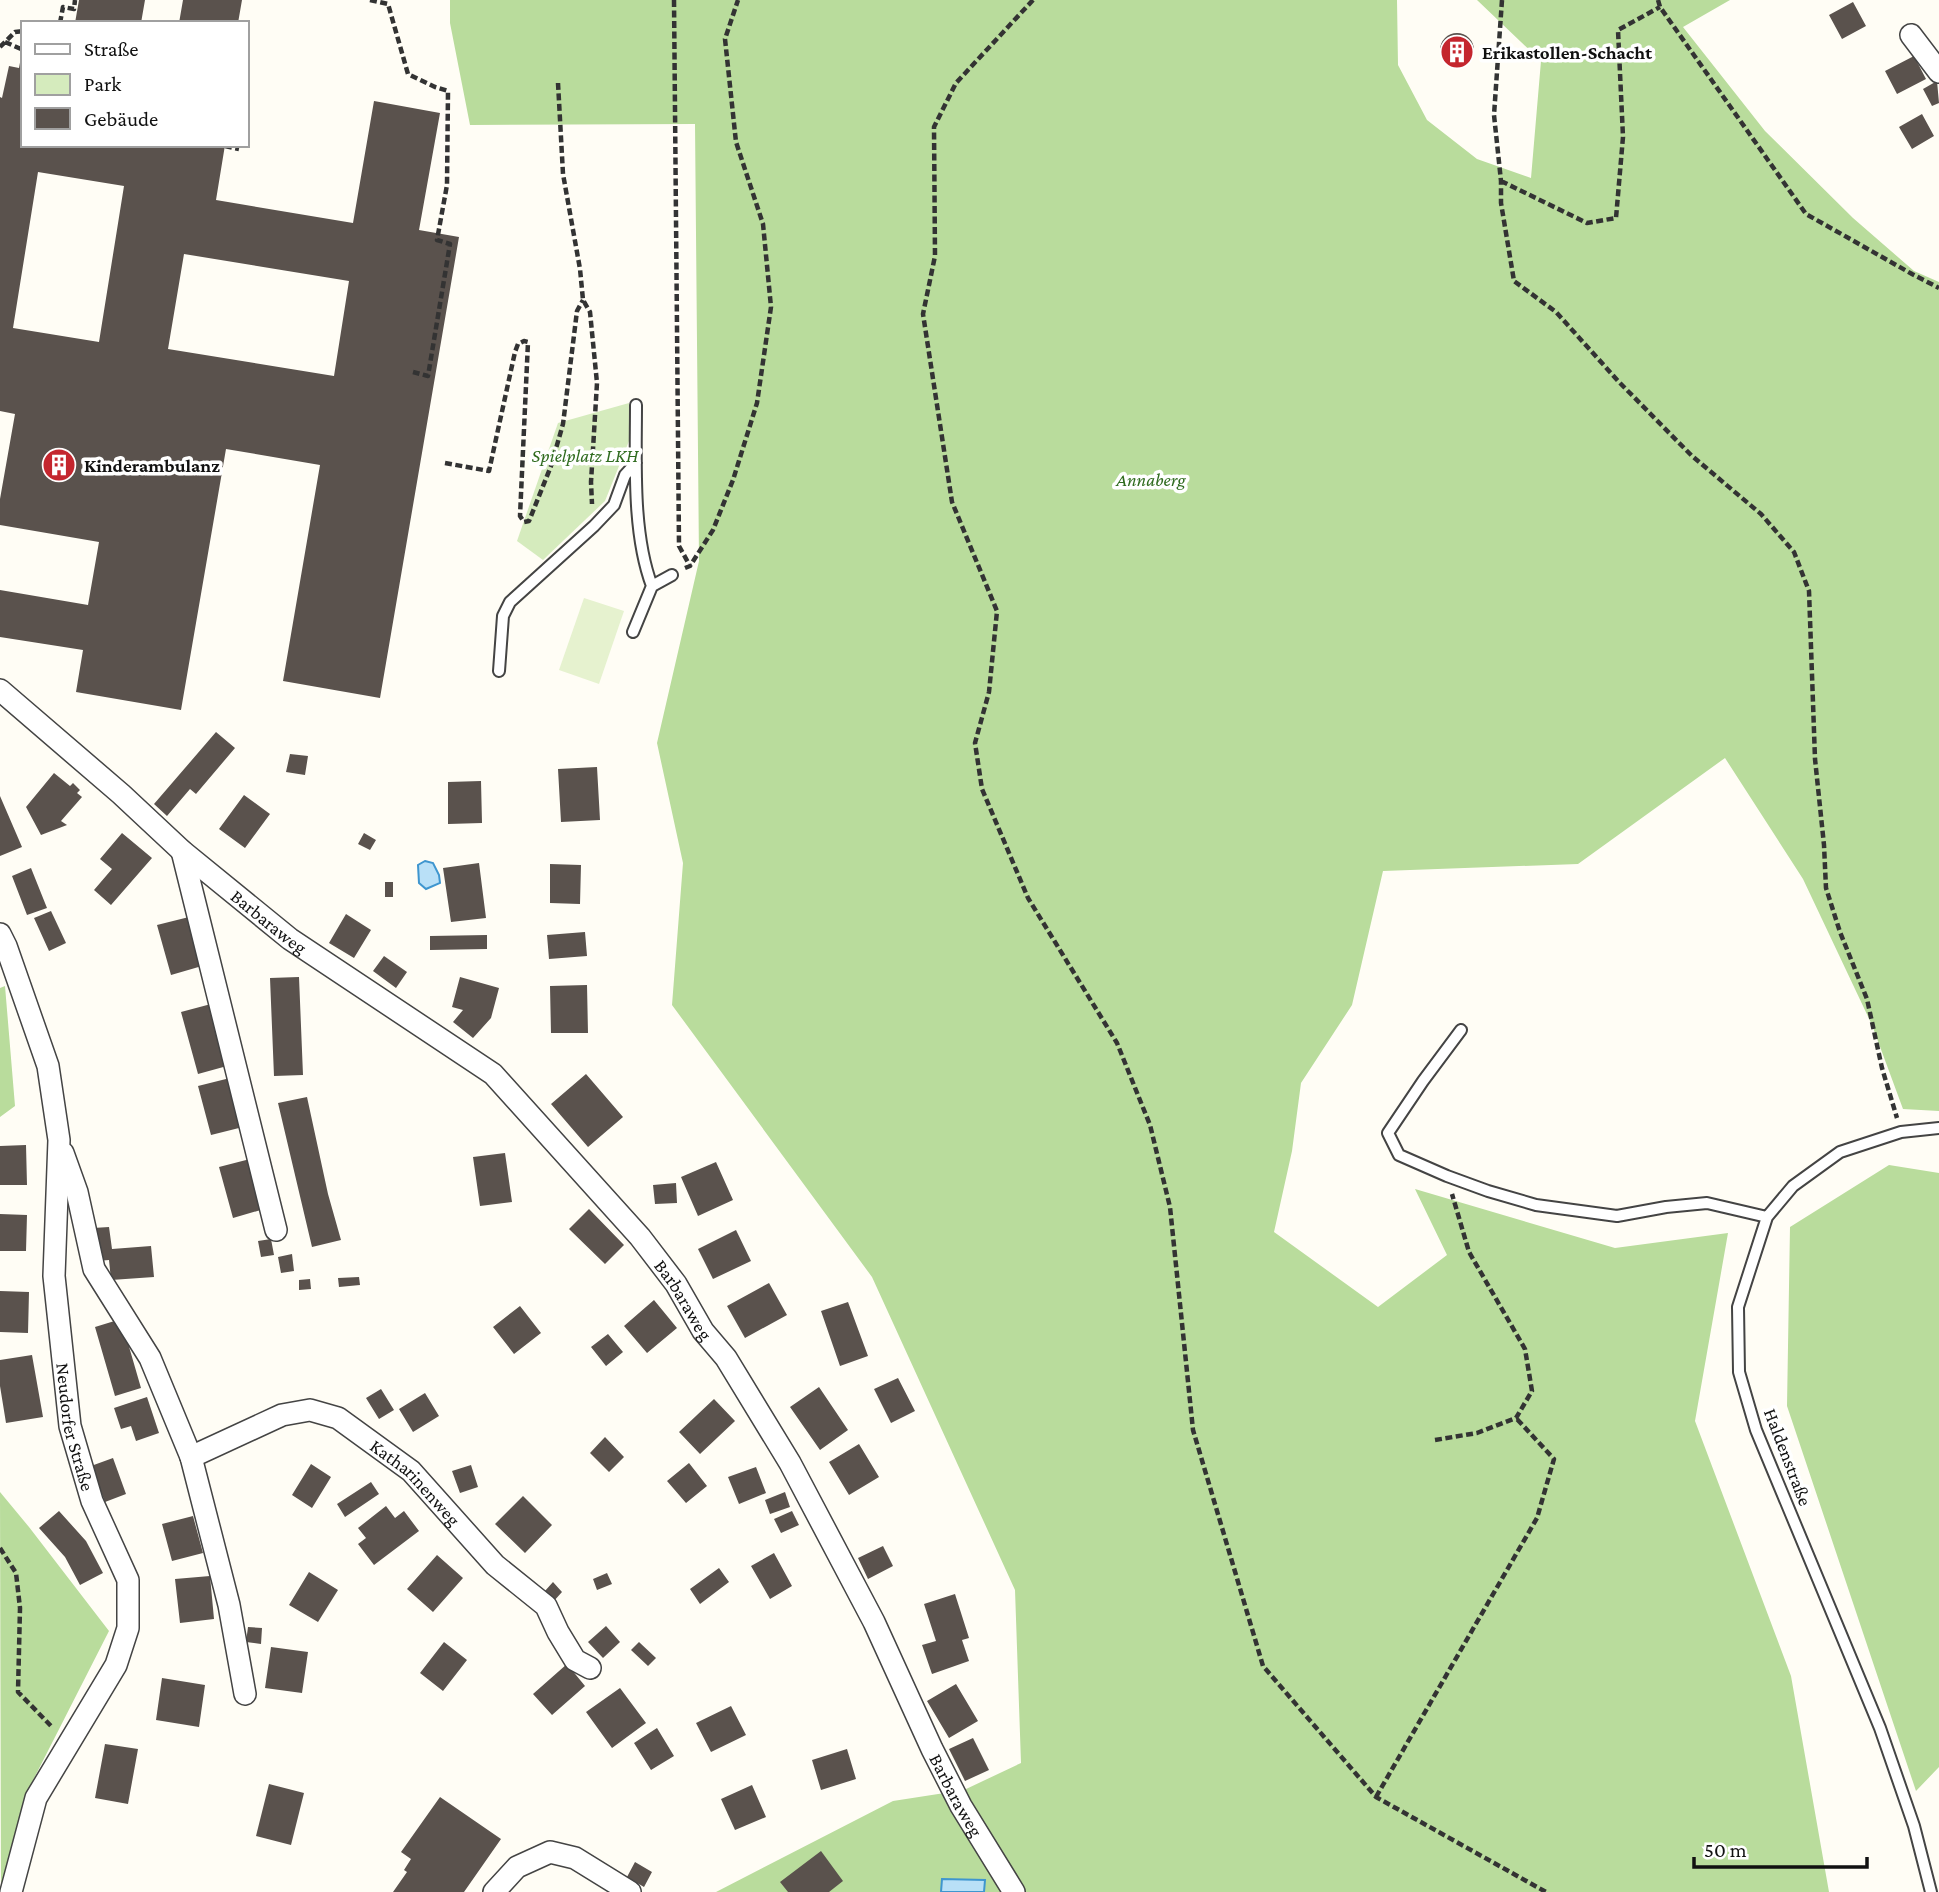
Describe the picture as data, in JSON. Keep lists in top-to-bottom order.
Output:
{
  "streets": {
    "street": ["Barbaraweg", "Neudorfer Straße", "Katharinenweg"],
    "lane": ["Haldenstraße"]
  },
  "parks": ["Spielplatz LKH", "Annaberg"],
  "places": {
    "building": ["Erikastollen-Schacht", "Kinderambulanz"]
  },
  "legend": ["Straße", "Park", "Gebäude"],
  "scale_bar": "50 m"
}
